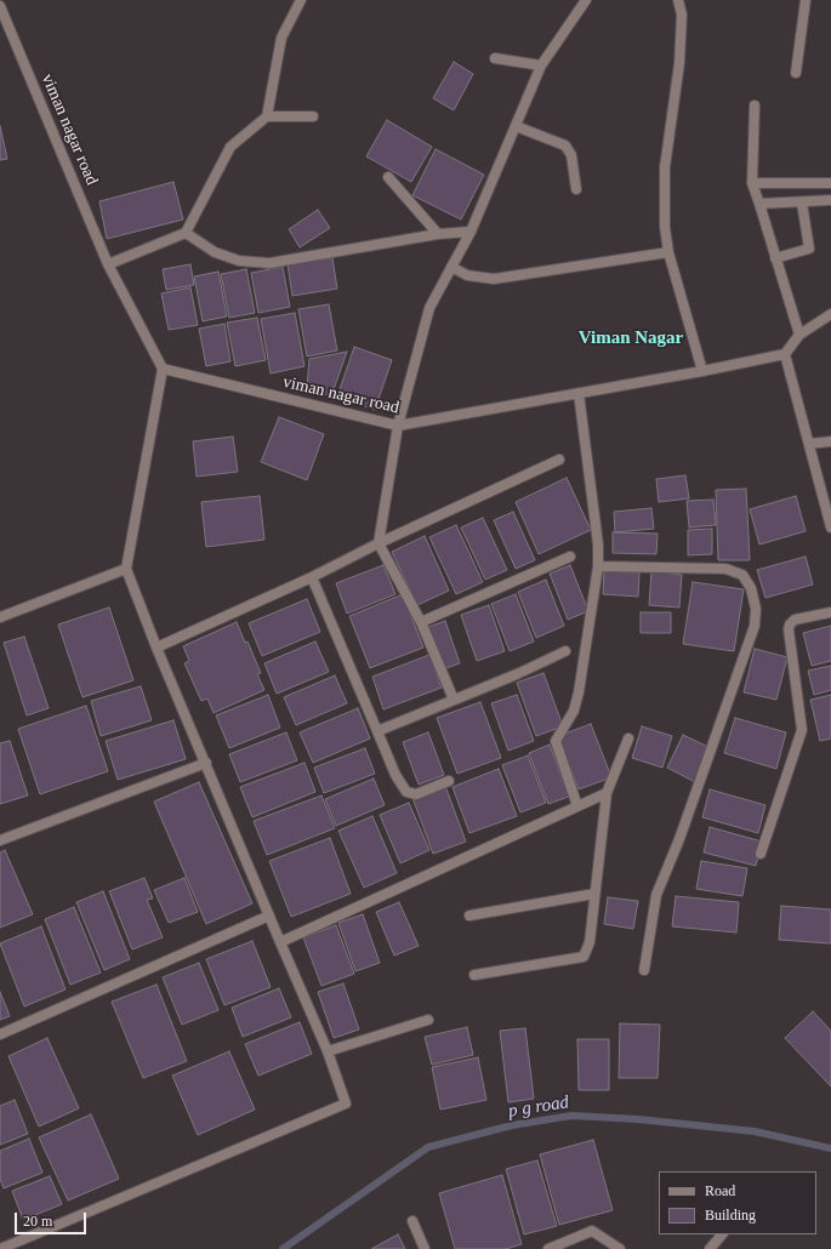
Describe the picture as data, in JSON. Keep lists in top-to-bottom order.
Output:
{
  "streets": {
    "street": ["viman nagar road"]
  },
  "districts": ["Viman Nagar"],
  "water": ["p g road"],
  "legend": ["Road", "Building"],
  "scale_bar": "20 m"
}
